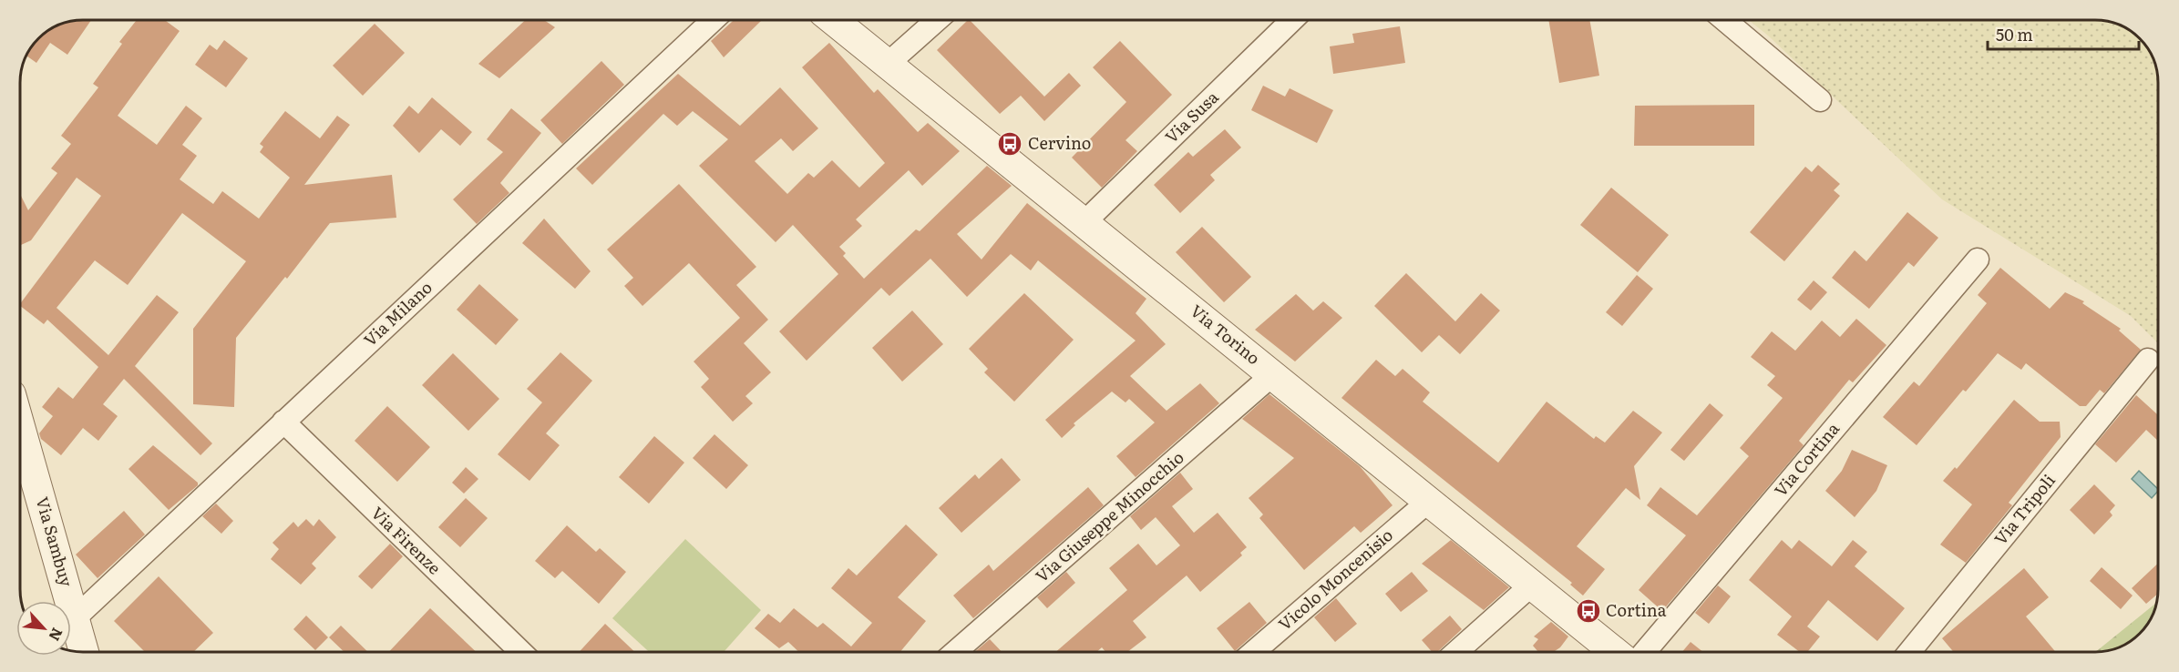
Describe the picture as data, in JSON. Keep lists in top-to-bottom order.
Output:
{
  "streets": {
    "street": [
      "Via Susa",
      "Via Milano",
      "Via Torino",
      "Via Cortina",
      "Via Tripoli",
      "Via Giuseppe Minocchio",
      "Via Firenze",
      "Via Sambuy",
      "Vicolo Moncenisio"
    ]
  },
  "crossings": [
    ["Via Susa", "Via Torino"],
    ["Via Milano", "Via Firenze"],
    ["Via Milano", "Via Sambuy"],
    ["Via Torino", "Via Giuseppe Minocchio"],
    ["Via Torino", "Vicolo Moncenisio"]
  ],
  "places": {
    "bus stop": ["Cervino", "Cortina"]
  },
  "scale_bar": "50 m",
  "north": "bottom right"
}
